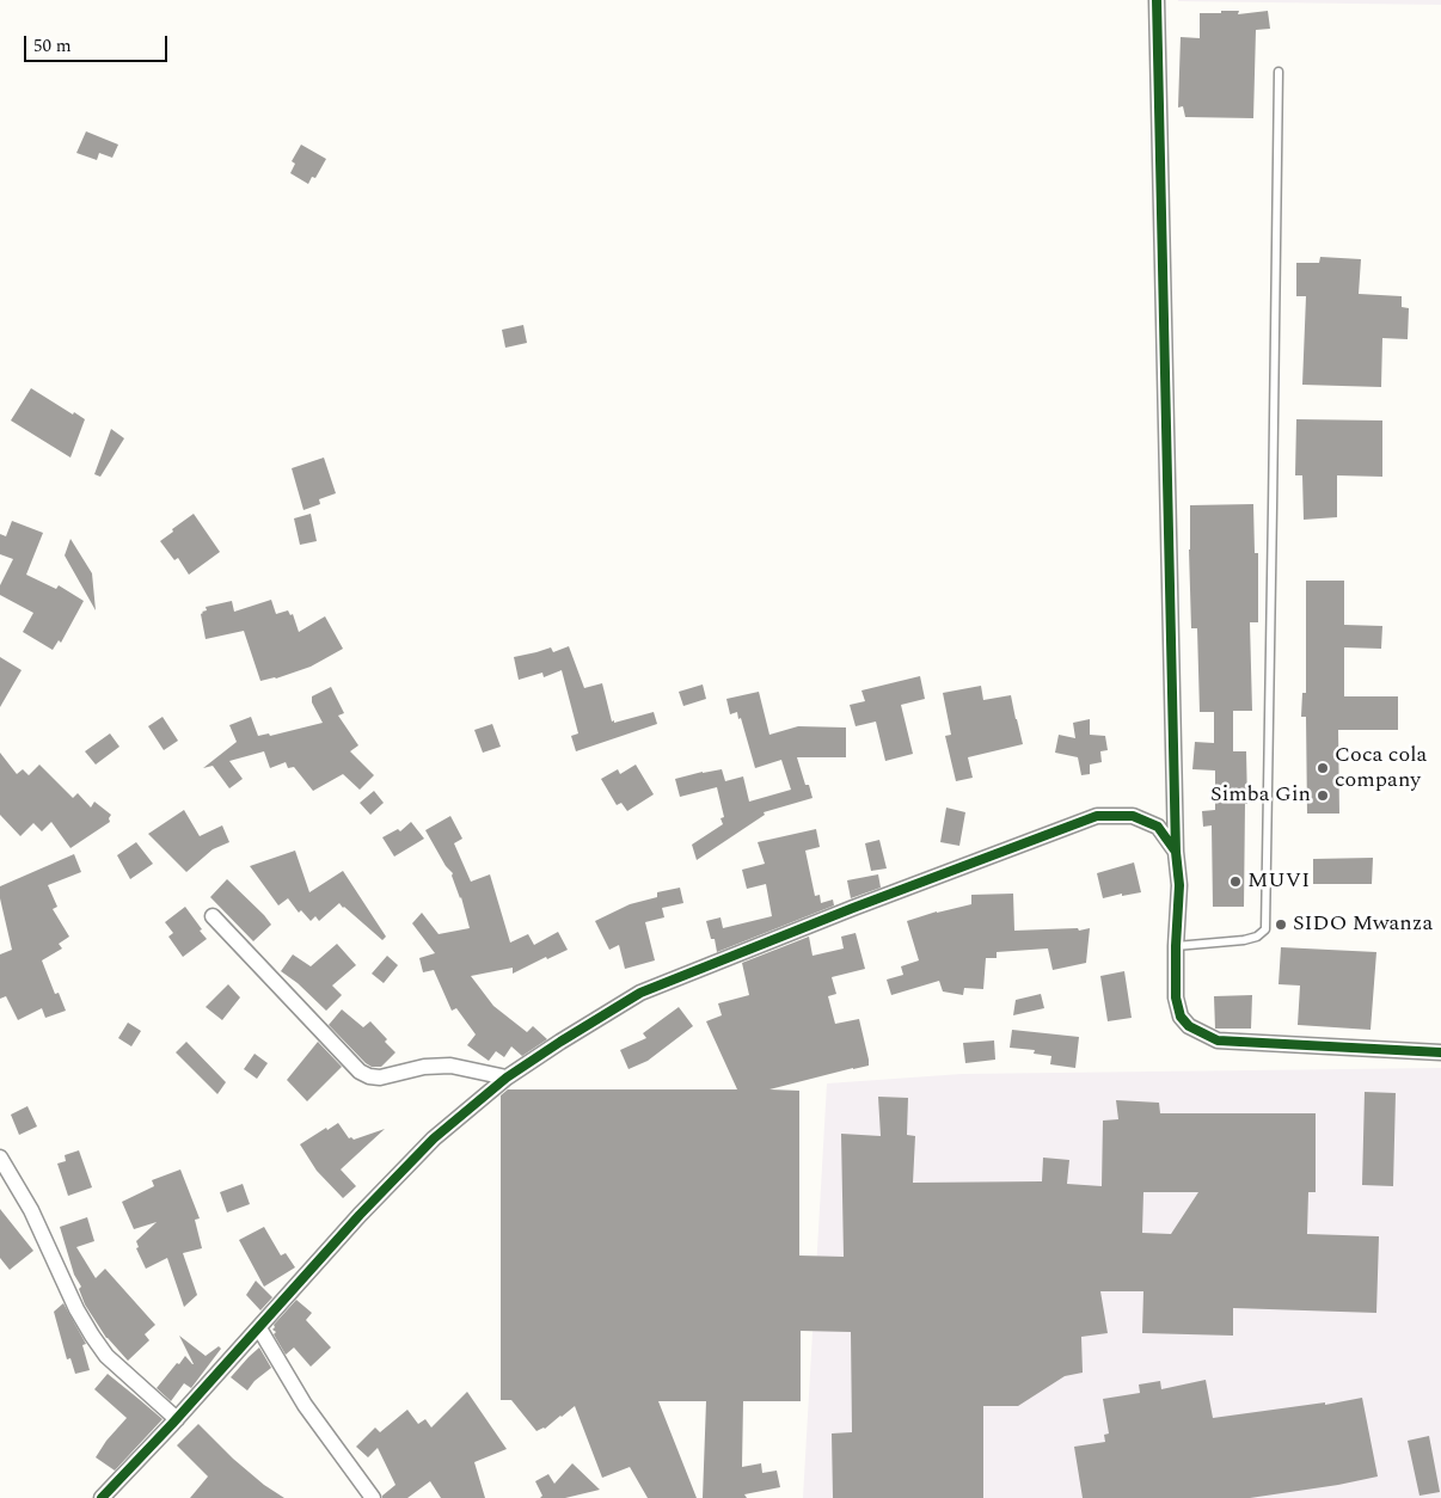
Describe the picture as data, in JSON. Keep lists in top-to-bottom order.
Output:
{
  "places": [
    "Coca cola company",
    "Simba Gin",
    "MUVI",
    "SIDO Mwanza"
  ],
  "scale_bar": "50 m"
}
